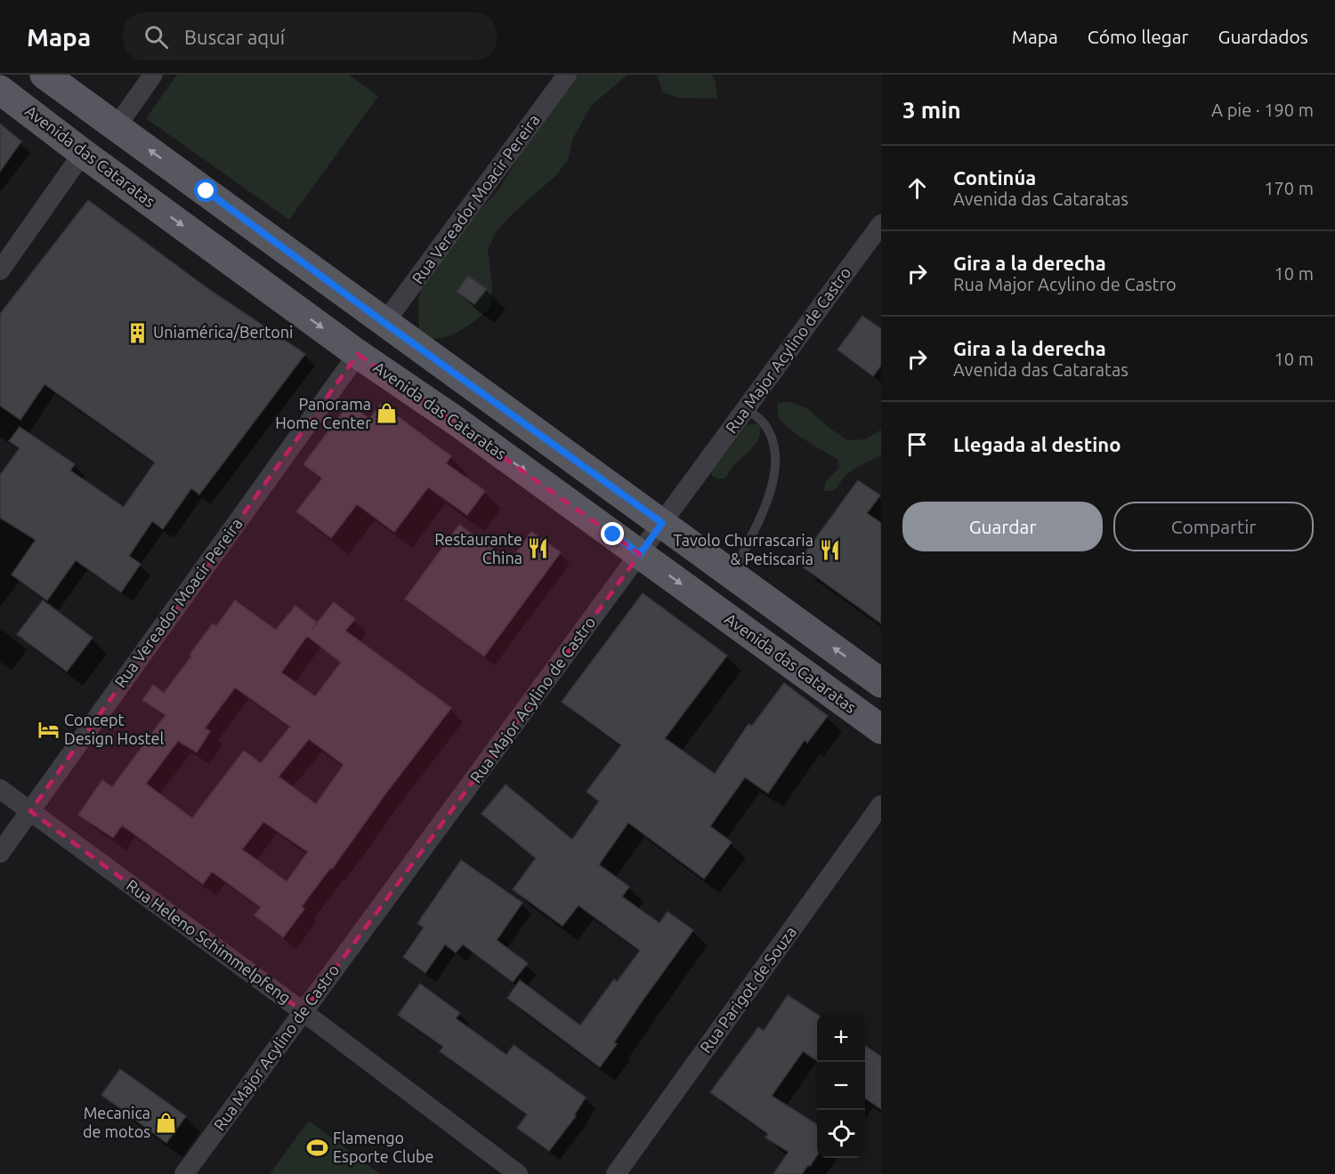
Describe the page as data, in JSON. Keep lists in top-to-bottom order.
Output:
{
  "streets": {
    "main road": ["Avenida das Cataratas"],
    "street": [
      "Rua Vereador Moacir Pereira",
      "Rua Major Acylino de Castro",
      "Rua Heleno Schimmelpfeng",
      "Rua Parigot de Souza"
    ]
  },
  "crossings": [
    ["Avenida das Cataratas", "Rua Vereador Moacir Pereira"],
    ["Avenida das Cataratas", "Rua Major Acylino de Castro"],
    ["Rua Vereador Moacir Pereira", "Rua Heleno Schimmelpfeng"],
    ["Rua Major Acylino de Castro", "Rua Heleno Schimmelpfeng"]
  ],
  "places": {
    "building": ["Uniamérica/Bertoni"],
    "shop": ["Panorama Home Center", "Mecanica de motos"],
    "restaurant": ["Restaurante China", "Tavolo Churrascaria & Petiscaria"],
    "hotel": ["Concept Design Hostel"],
    "sports": ["Flamengo Esporte Clube"]
  },
  "page": {
    "header": "Mapa",
    "search": "Buscar aquí",
    "nav": ["Mapa", "Cómo llegar", "Guardados"],
    "heading": ["3 min", "A pie · 190 m"],
    "list": [
      ["Continúa", "Avenida das Cataratas", "170 m"],
      ["Gira a la derecha", "Rua Major Acylino de Castro", "10 m"],
      ["Gira a la derecha", "Avenida das Cataratas", "10 m"],
      "Llegada al destino"
    ],
    "buttons": ["Guardar", "Compartir"],
    "map_buttons": ["+", "−"]
  }
}
